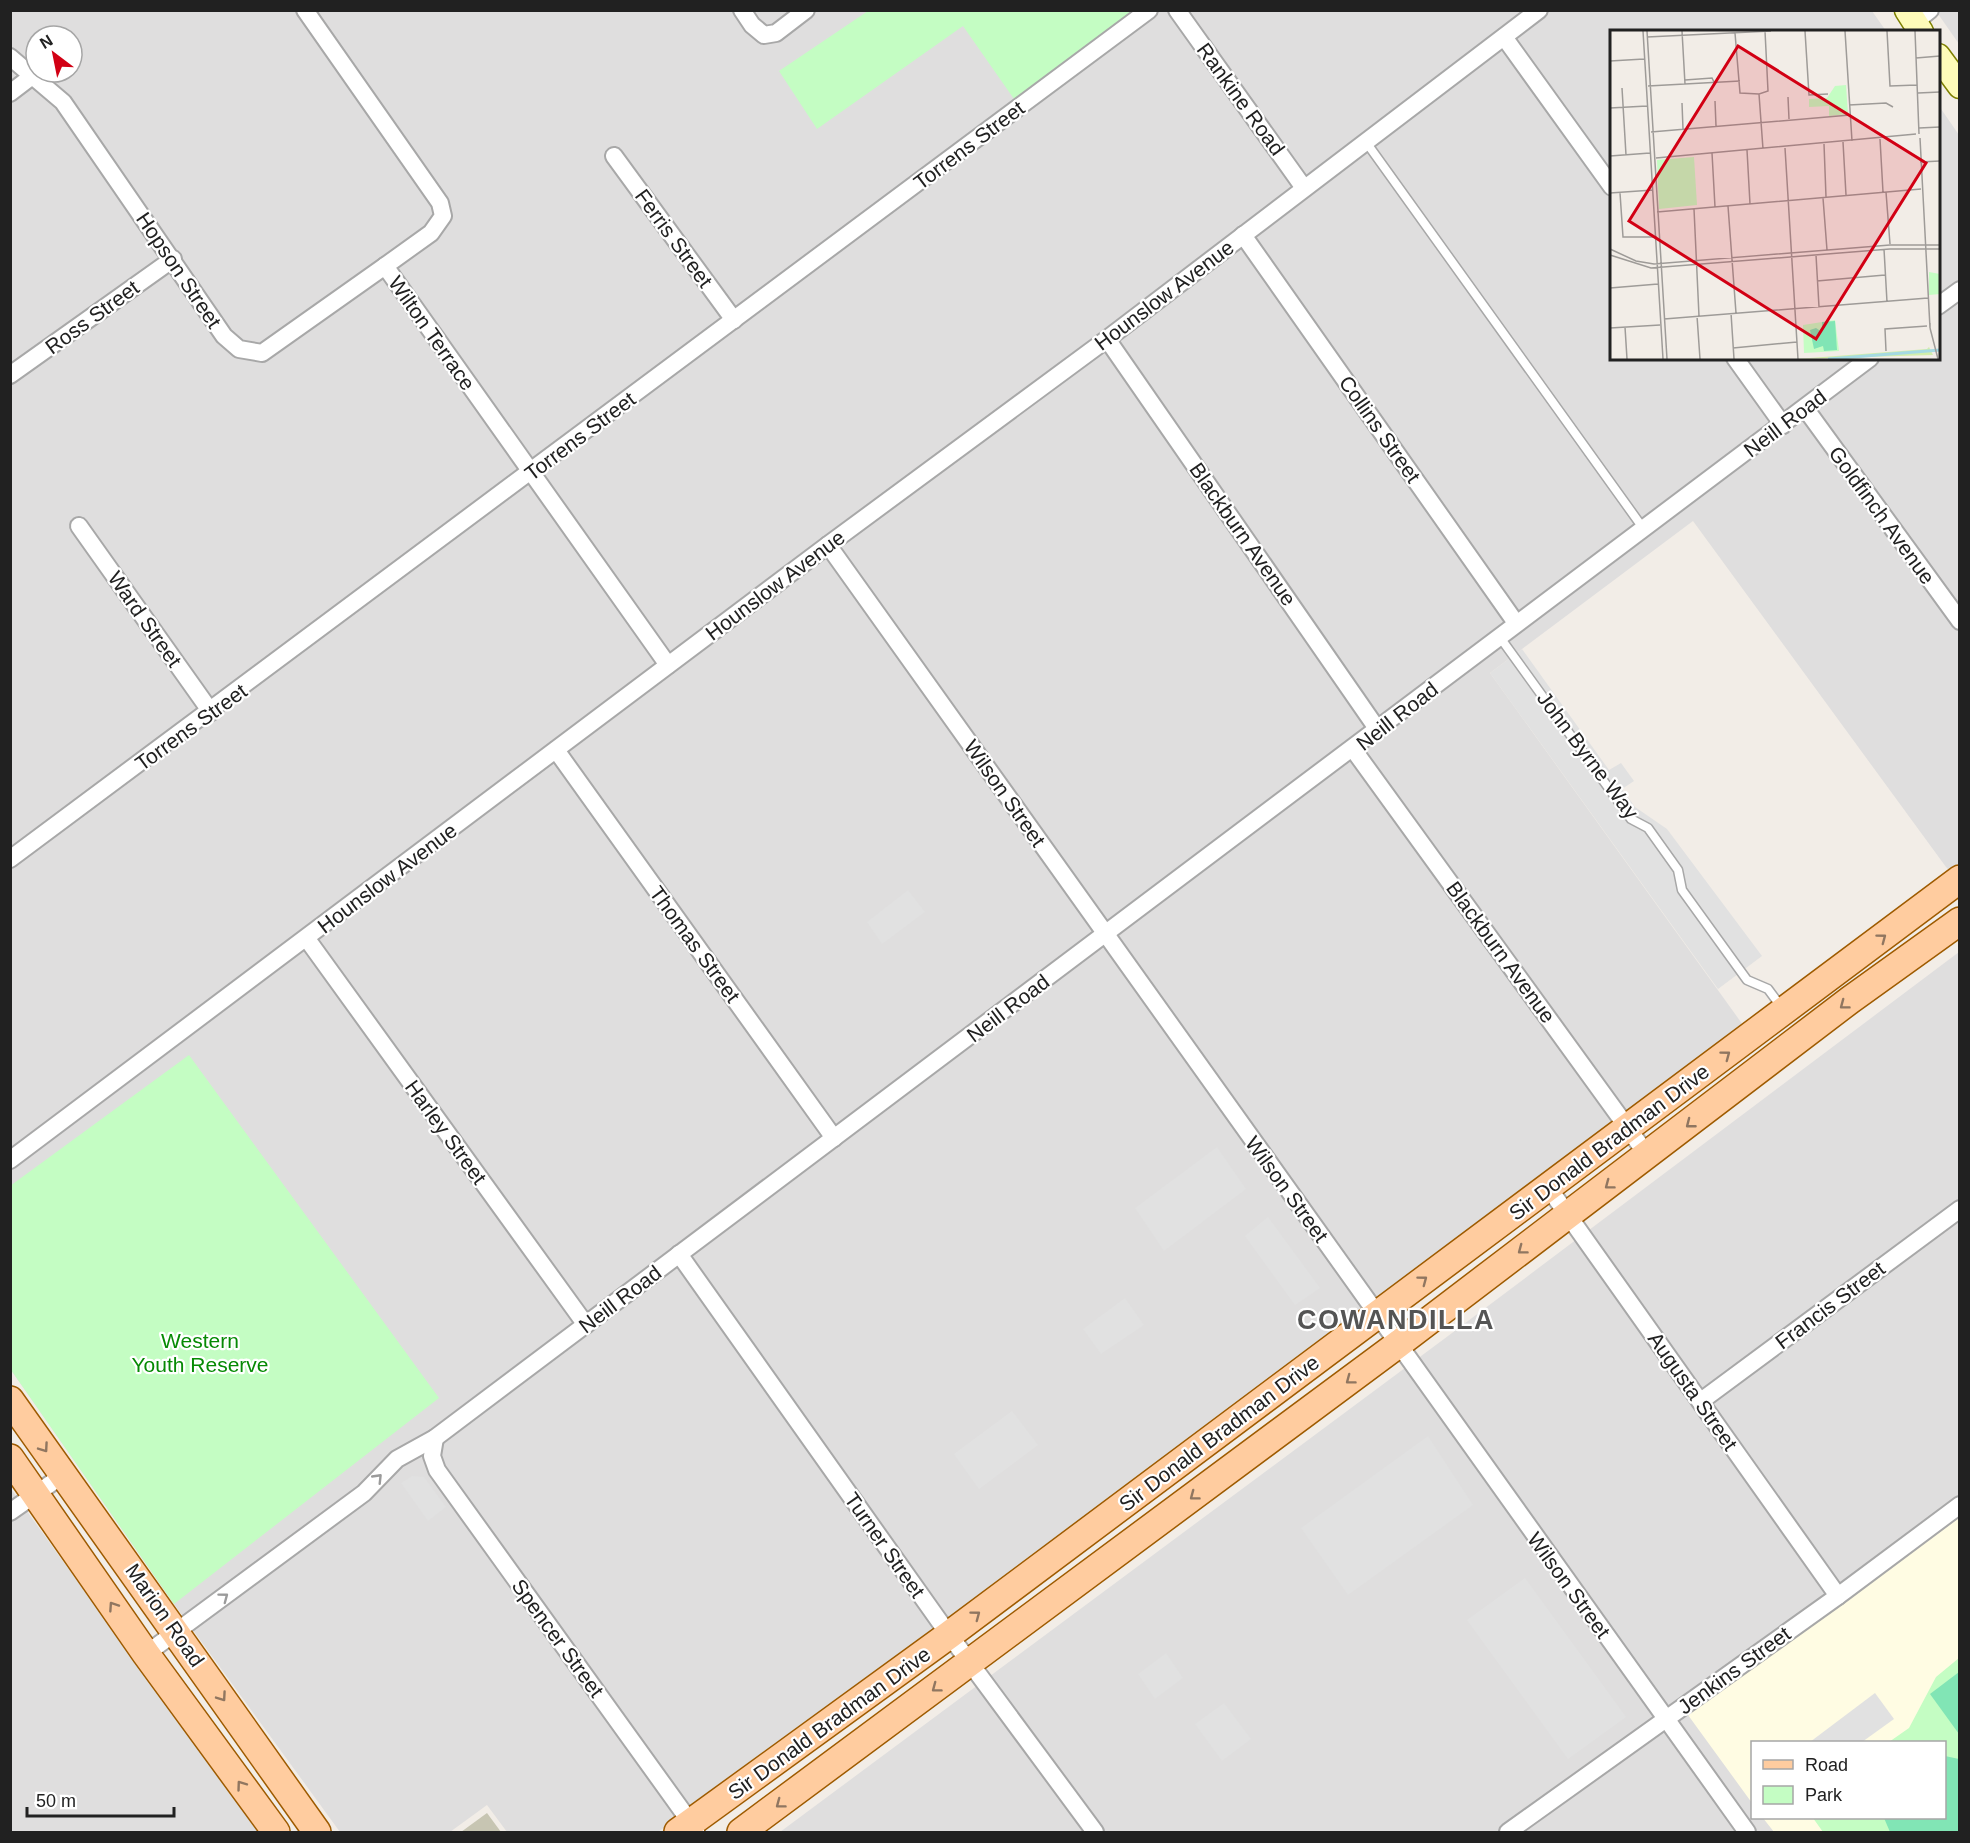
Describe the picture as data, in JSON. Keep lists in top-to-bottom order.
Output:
{
  "streets": {
    "main road": ["Sir Donald Bradman Drive", "Marion Road"],
    "street": [
      "Rankine Road",
      "Torrens Street",
      "Ferris Street",
      "Hopson Street",
      "Hounslow Avenue",
      "Ross Street",
      "Wilton Terrace",
      "Neill Road",
      "Collins Street",
      "Goldfinch Avenue",
      "Blackburn Avenue",
      "Ward Street",
      "Wilson Street",
      "Thomas Street",
      "Harley Street",
      "Francis Street",
      "Augusta Street",
      "Turner Street",
      "Spencer Street",
      "Jenkins Street"
    ],
    "lane": ["John Byrne Way"]
  },
  "crossings": [
    ["Rankine Road", "Hounslow Avenue"],
    ["Torrens Street", "Ferris Street"],
    ["Torrens Street", "Wilton Terrace"],
    ["Torrens Street", "Ward Street"],
    ["Hopson Street", "Ross Street"],
    ["Hopson Street", "Wilton Terrace"],
    ["Hounslow Avenue", "Wilton Terrace"],
    ["Hounslow Avenue", "Collins Street"],
    ["Hounslow Avenue", "Blackburn Avenue"],
    ["Hounslow Avenue", "Wilson Street"],
    ["Hounslow Avenue", "Thomas Street"],
    ["Hounslow Avenue", "Harley Street"],
    ["Neill Road", "Collins Street"],
    ["Neill Road", "Goldfinch Avenue"],
    ["Neill Road", "Blackburn Avenue"],
    ["Neill Road", "John Byrne Way"],
    ["Neill Road", "Wilson Street"],
    ["Neill Road", "Thomas Street"],
    ["Neill Road", "Harley Street"],
    ["Neill Road", "Turner Street"],
    ["Neill Road", "Marion Road"],
    ["Neill Road", "Spencer Street"],
    ["Blackburn Avenue", "Sir Donald Bradman Drive"],
    ["John Byrne Way", "Sir Donald Bradman Drive"],
    ["Wilson Street", "Sir Donald Bradman Drive"],
    ["Wilson Street", "Jenkins Street"],
    ["Sir Donald Bradman Drive", "Augusta Street"],
    ["Sir Donald Bradman Drive", "Turner Street"],
    ["Sir Donald Bradman Drive", "Spencer Street"],
    ["Francis Street", "Augusta Street"],
    ["Augusta Street", "Jenkins Street"]
  ],
  "districts": ["COWANDILLA"],
  "parks": ["Western Youth Reserve"],
  "legend": ["Road", "Park"],
  "scale_bar": "50 m",
  "north": "top left"
}
